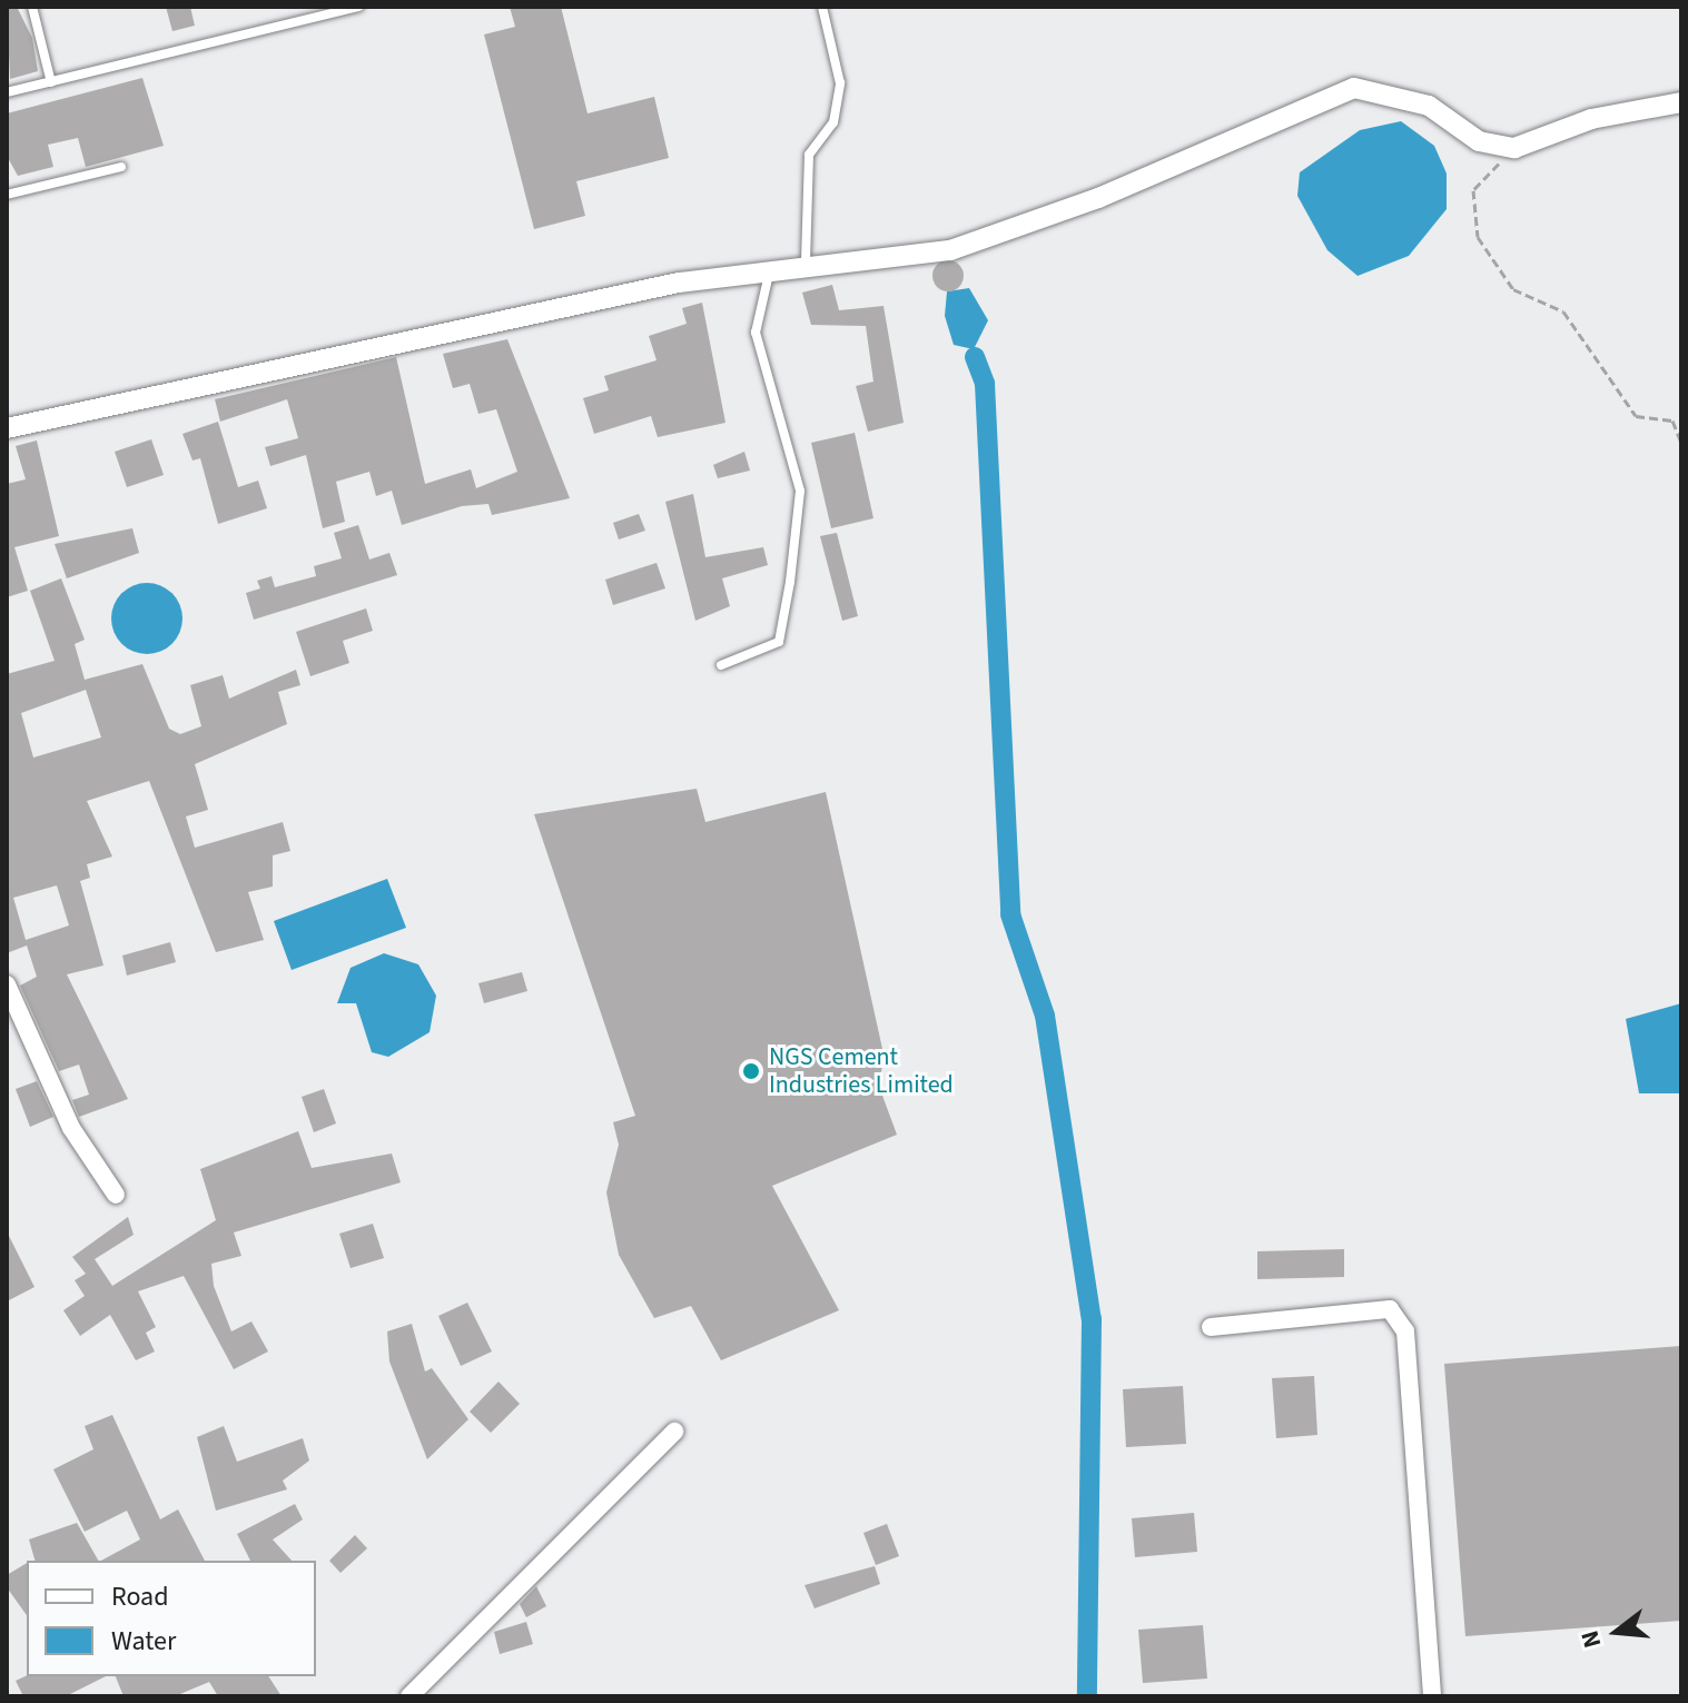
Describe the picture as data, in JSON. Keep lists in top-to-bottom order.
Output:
{
  "places": ["NGS Cement Industries Limited"],
  "legend": ["Road", "Water"],
  "north": "left"
}
